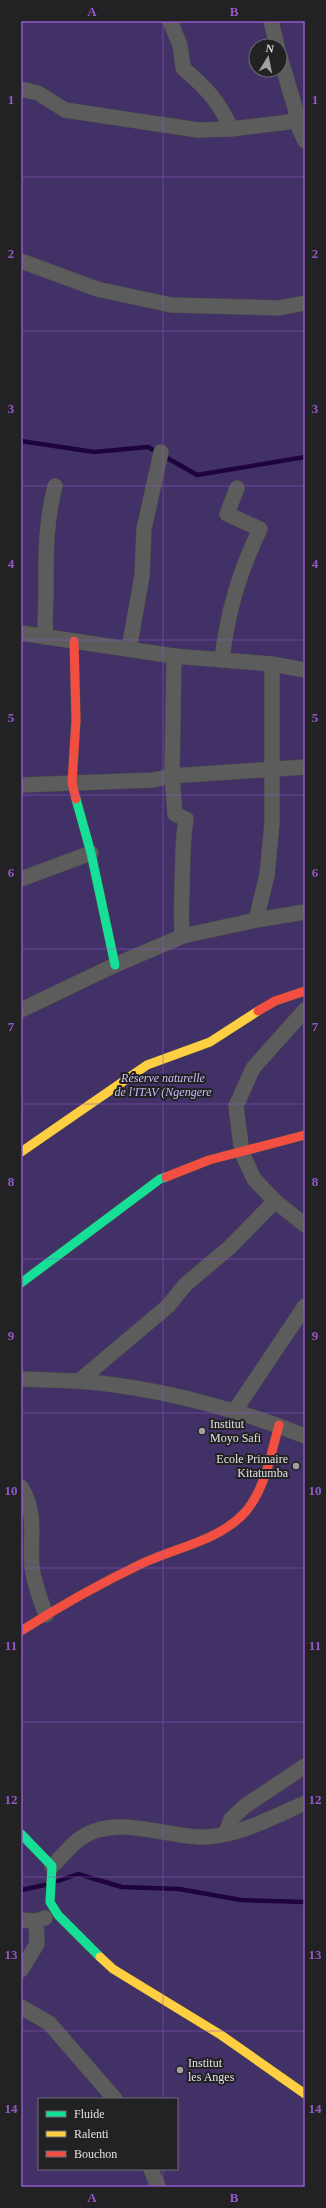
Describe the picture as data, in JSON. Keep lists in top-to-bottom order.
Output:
{
  "parks": ["Réserve naturelle de l'ITAV (Ngengere"],
  "places": ["Institut Moyo Safi", "Ecole Primaire Kitatumba", "Institut les Anges"],
  "legend": ["Fluide", "Ralenti", "Bouchon"],
  "north": "top",
  "grid": {
    "columns": ["A", "B"],
    "rows": [
      "1",
      "2",
      "3",
      "4",
      "5",
      "6",
      "7",
      "8",
      "9",
      "10",
      "11",
      "12",
      "13",
      "14"
    ]
  }
}
